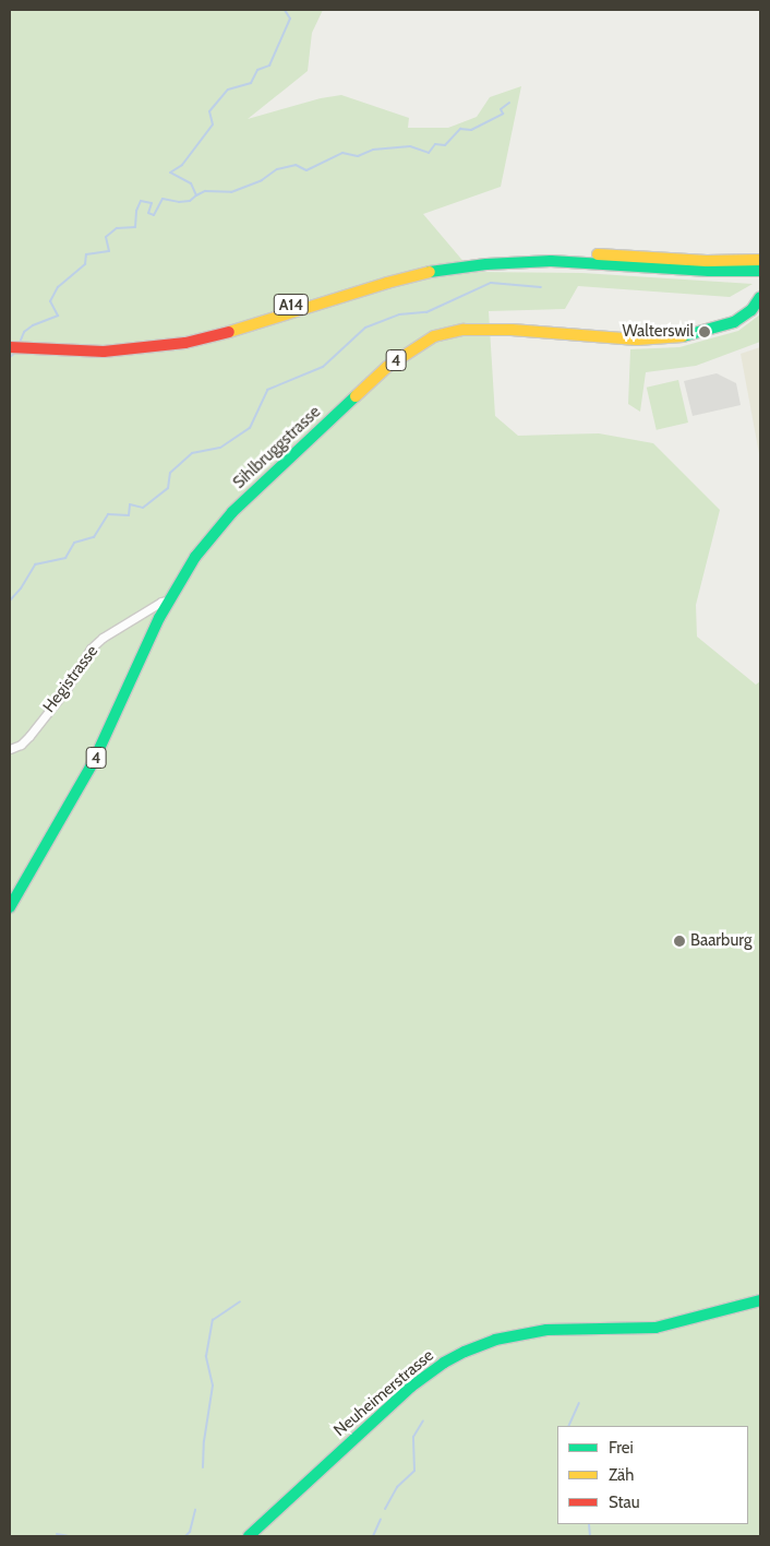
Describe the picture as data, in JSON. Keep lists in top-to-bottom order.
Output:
{
  "streets": {
    "main road": [
      "A14",
      "4",
      "Sihlbruggstrasse",
      "Neuheimerstrasse"
    ],
    "street": ["Hegistrasse"]
  },
  "crossings": [
    ["Sihlbruggstrasse", "Hegistrasse"]
  ],
  "places": ["Walterswil", "Baarburg"],
  "legend": ["Frei", "Zäh", "Stau"]
}
